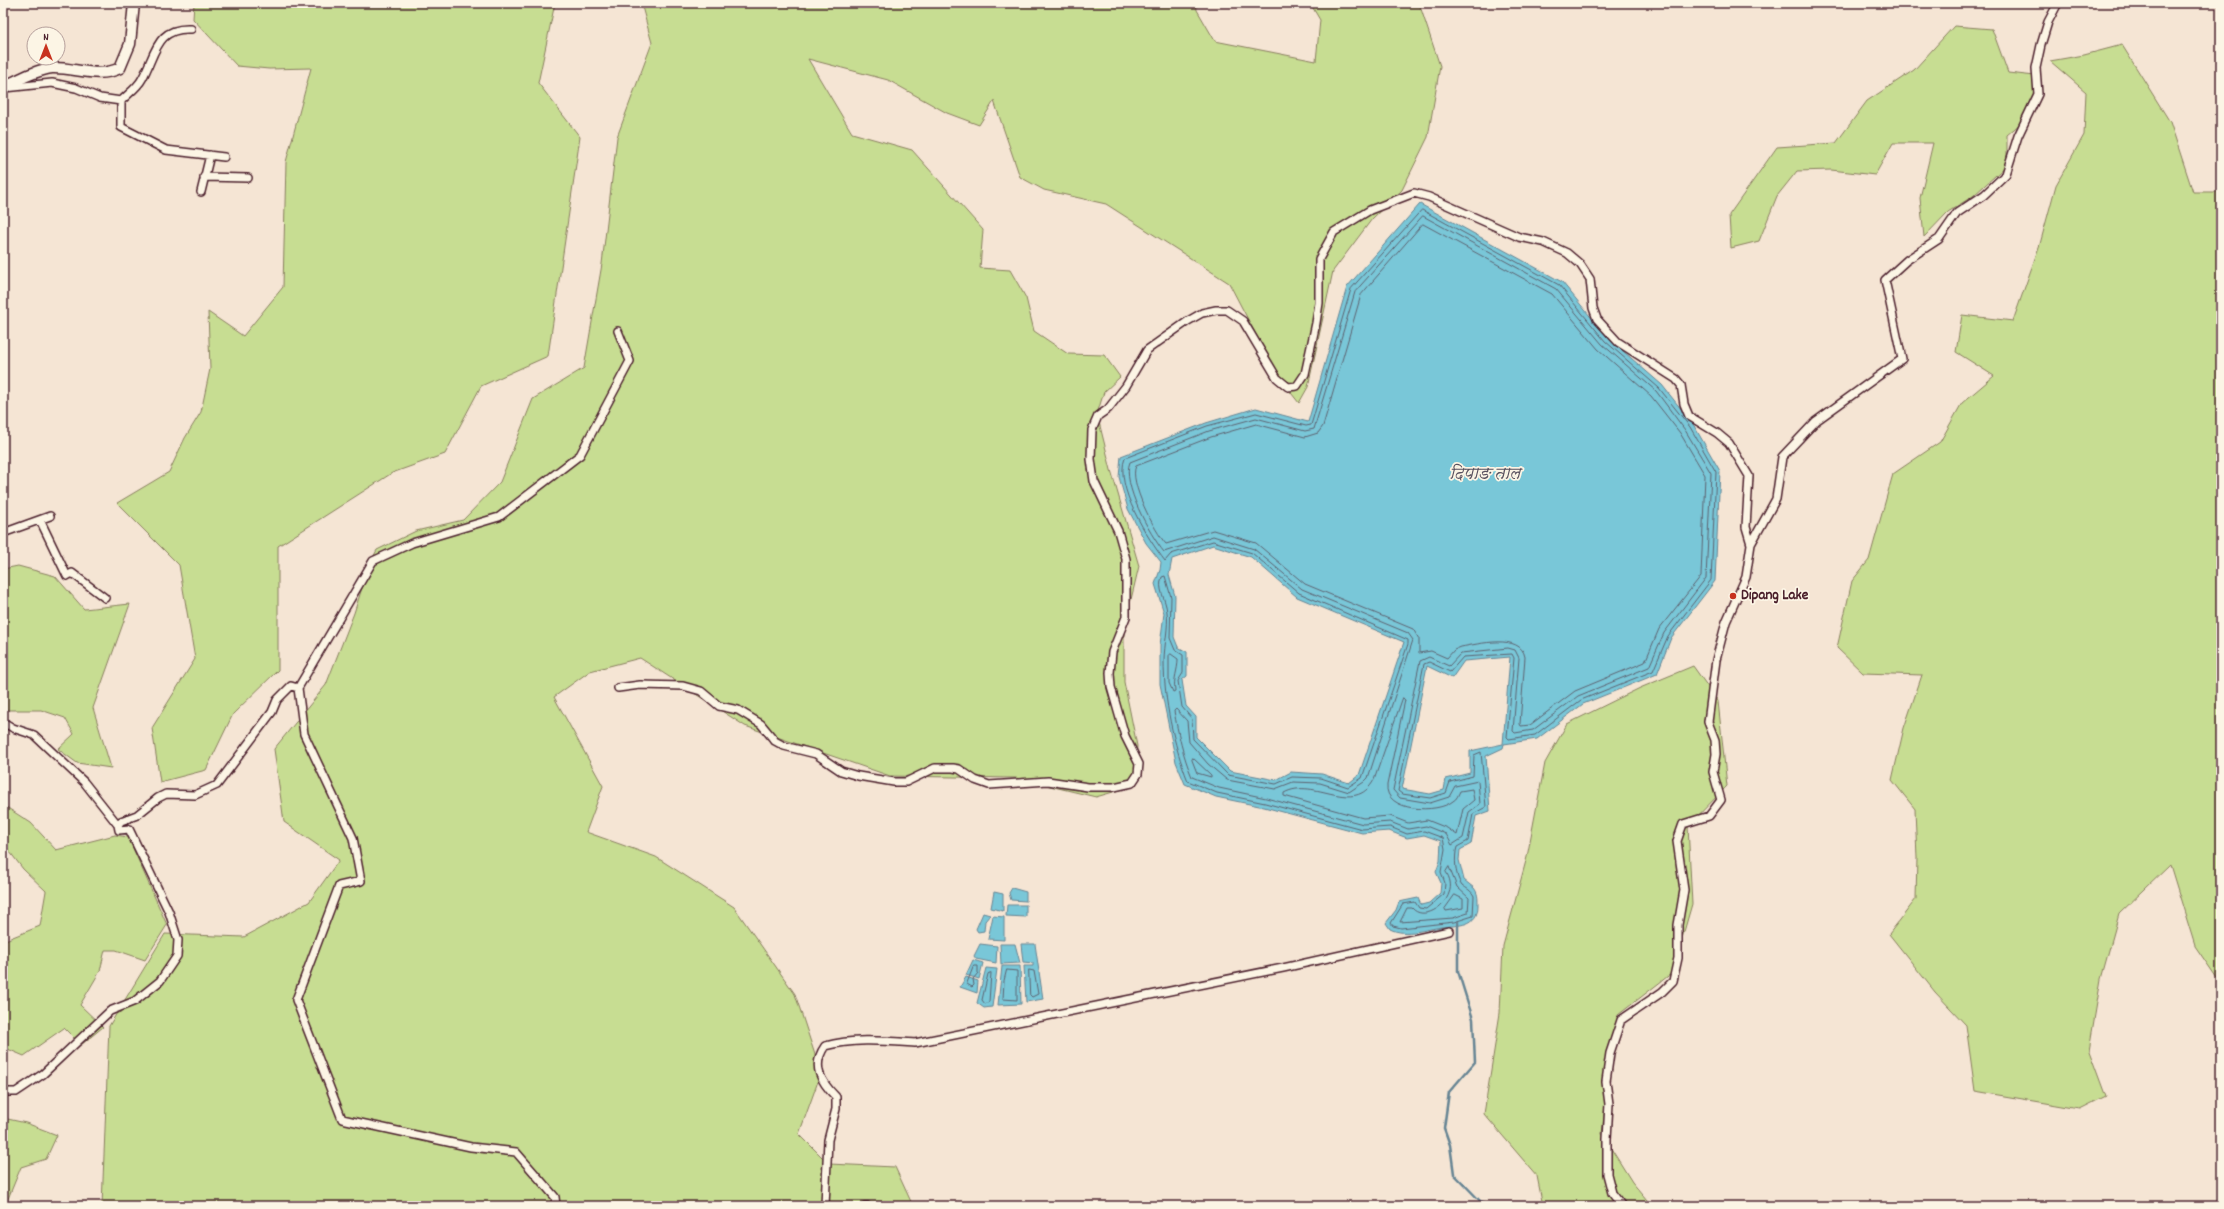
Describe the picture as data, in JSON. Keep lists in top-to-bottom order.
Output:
{
  "water": ["दिपाङ ताल"],
  "places": ["Dipang Lake"],
  "north": "top"
}
